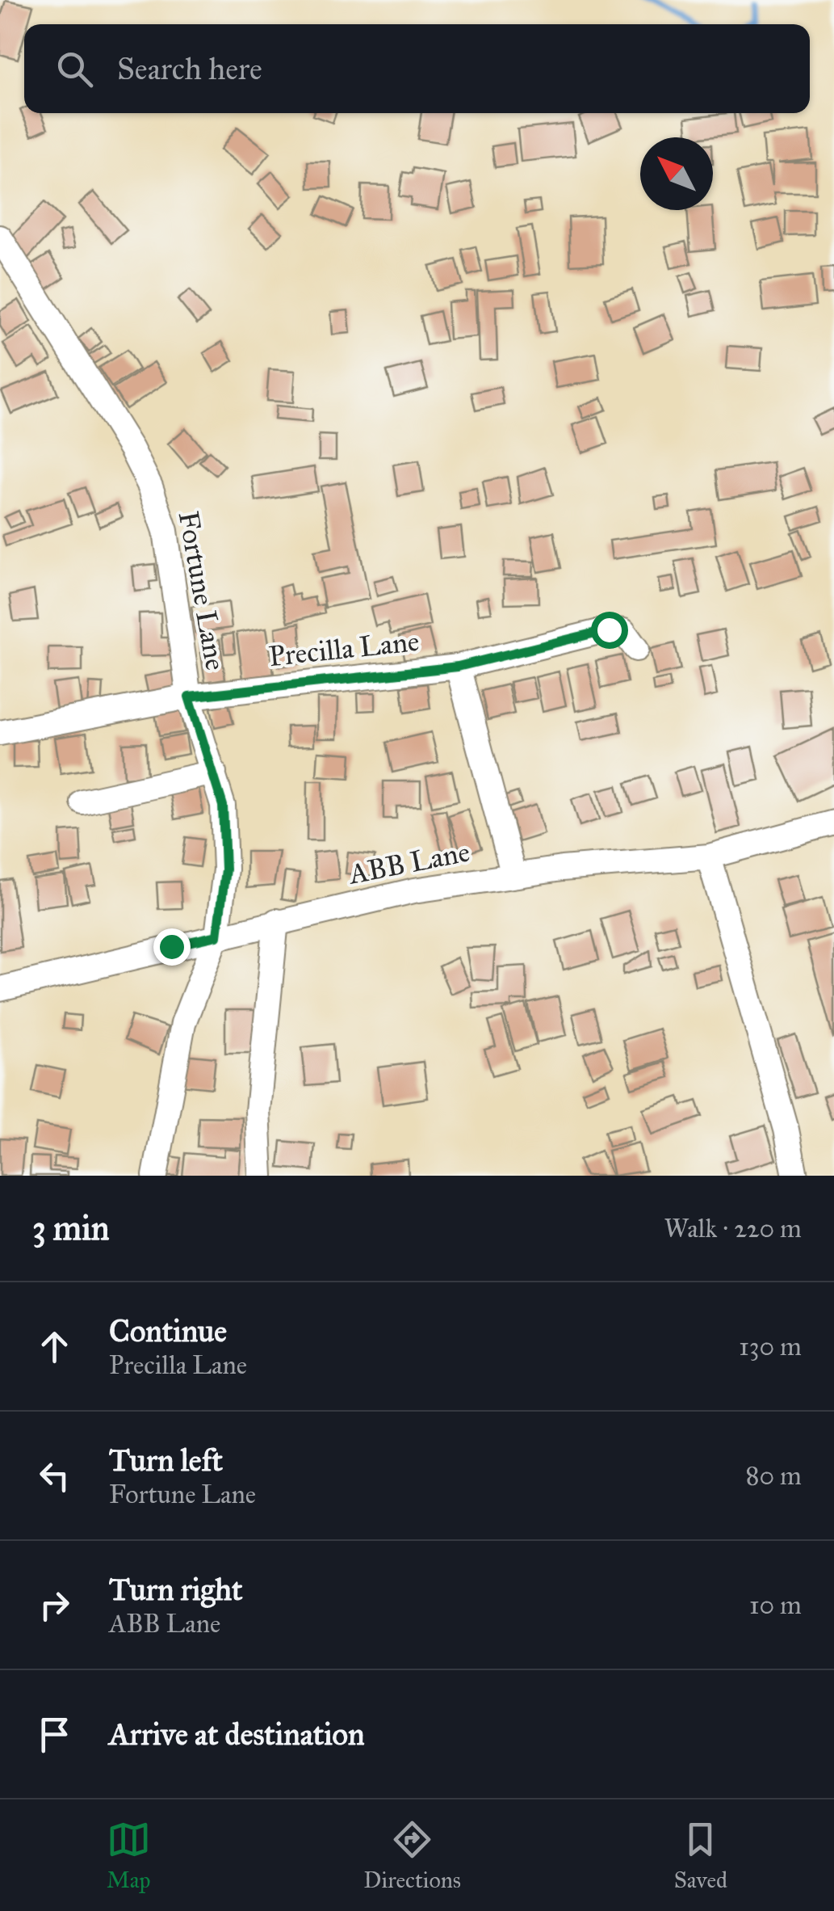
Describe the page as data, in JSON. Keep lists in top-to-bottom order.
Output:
{
  "streets": {
    "street": ["Fortune Lane", "Precilla Lane", "ABB Lane"]
  },
  "crossings": [
    ["Fortune Lane", "Precilla Lane"],
    ["Fortune Lane", "ABB Lane"]
  ],
  "north": "top left",
  "page": {
    "search": "Search here",
    "heading": ["3 min", "Walk · 220 m"],
    "list": [
      ["Continue", "Precilla Lane", "130 m"],
      ["Turn left", "Fortune Lane", "80 m"],
      ["Turn right", "ABB Lane", "10 m"],
      "Arrive at destination"
    ],
    "nav": ["Map", "Directions", "Saved"]
  }
}
